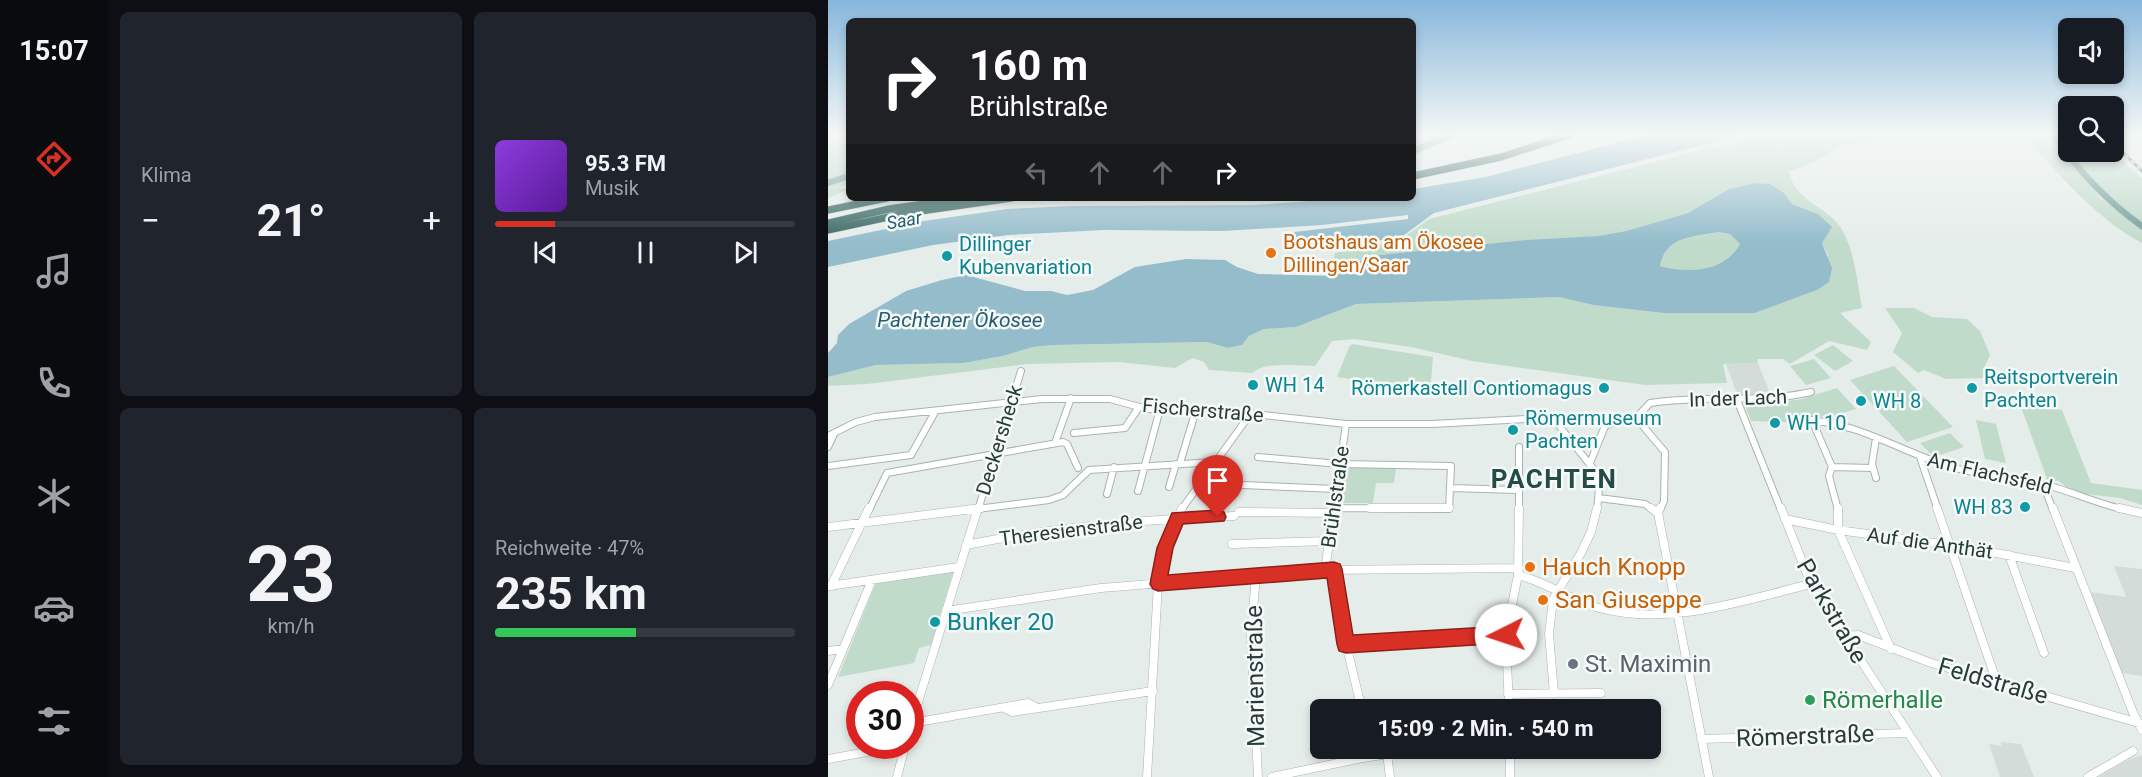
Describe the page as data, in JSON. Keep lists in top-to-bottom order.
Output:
{
  "streets": {
    "street": [
      "In der Lach",
      "Fischerstraße",
      "Deckersheck",
      "Am Flachsfeld",
      "Brühlstraße",
      "Theresienstraße",
      "Auf die Anthät",
      "Parkstraße",
      "Marienstraße",
      "Feldstraße",
      "Römerstraße"
    ]
  },
  "crossings": [
    ["In der Lach", "Fischerstraße"],
    ["In der Lach", "Parkstraße"],
    ["Fischerstraße", "Deckersheck"],
    ["Fischerstraße", "Brühlstraße"],
    ["Deckersheck", "Theresienstraße"],
    ["Brühlstraße", "Theresienstraße"],
    ["Auf die Anthät", "Parkstraße"],
    ["Parkstraße", "Feldstraße"],
    ["Parkstraße", "Römerstraße"]
  ],
  "districts": ["PACHTEN"],
  "water": ["Saar", "Pachtener Ökosee"],
  "places": [
    "Bootshaus am Ökosee Dillingen/Saar",
    "Dillinger Kubenvariation",
    "WH 14",
    "Römerkastell Contiomagus",
    "Reitsportverein Pachten",
    "WH 8",
    "WH 10",
    "Römermuseum Pachten",
    "WH 83",
    "Hauch Knopp",
    "San Giuseppe",
    "Bunker 20",
    "St. Maximin",
    "Römerhalle"
  ],
  "page": {
    "tabs": "15:07",
    "tile": [
      "Klima",
      ["23", "km/h"],
      ["Reichweite · 47%", "235 km"]
    ],
    "turn": ["160 m", "Brühlstraße"],
    "song": ["95.3 FM", "Musik"],
    "heat": ["−", "21°", "+"],
    "limit": "30",
    "trip": "15:09 · 2 Min. · 540 m"
  }
}
